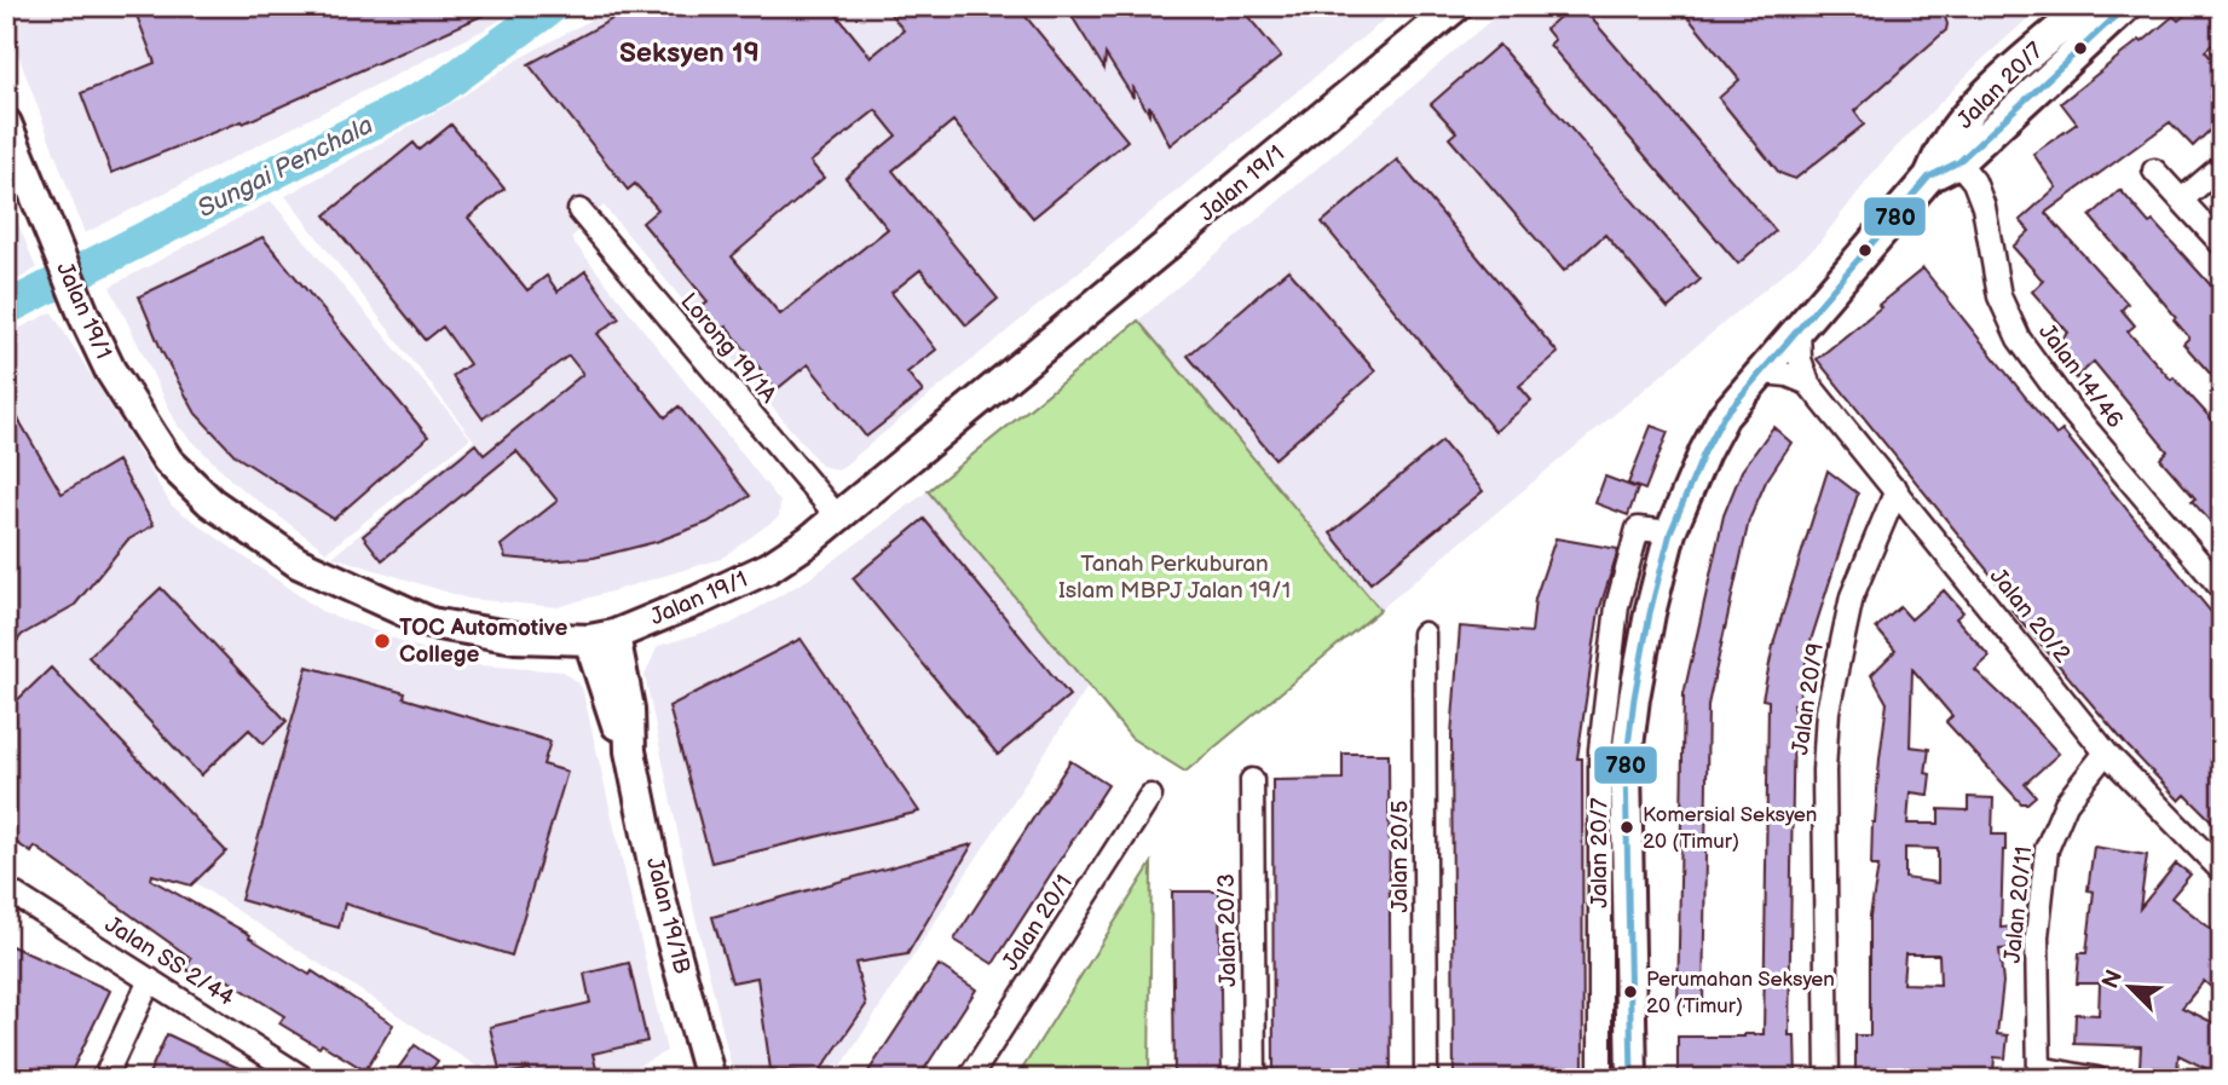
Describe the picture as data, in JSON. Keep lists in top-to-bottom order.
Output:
{
  "streets": {
    "street": [
      "Jalan 20/7",
      "Jalan 19/1",
      "Lorong 19/1A",
      "Jalan 14/46",
      "Jalan 20/2",
      "Jalan 20/9",
      "Jalan 20/5",
      "Jalan 20/11",
      "Jalan 19/1B",
      "Jalan 20/1",
      "Jalan 20/3",
      "Jalan SS 2/44"
    ]
  },
  "crossings": [
    ["Jalan 20/7", "Jalan 14/46"],
    ["Jalan 20/7", "Jalan 20/2"],
    ["Jalan 19/1", "Lorong 19/1A"],
    ["Jalan 19/1", "Jalan 19/1B"],
    ["Jalan 20/2", "Jalan 20/9"],
    ["Jalan 20/2", "Jalan 20/11"]
  ],
  "districts": ["Seksyen 19"],
  "water": ["Sungai Penchala"],
  "parks": ["Tanah Perkuburan Islam MBPJ Jalan 19/1"],
  "places": ["TOC Automotive College", "Komersial Seksyen 20 (Timur)", "Perumahan Seksyen 20 (Timur)"],
  "lines": ["transit line 780"],
  "north": "top left"
}
